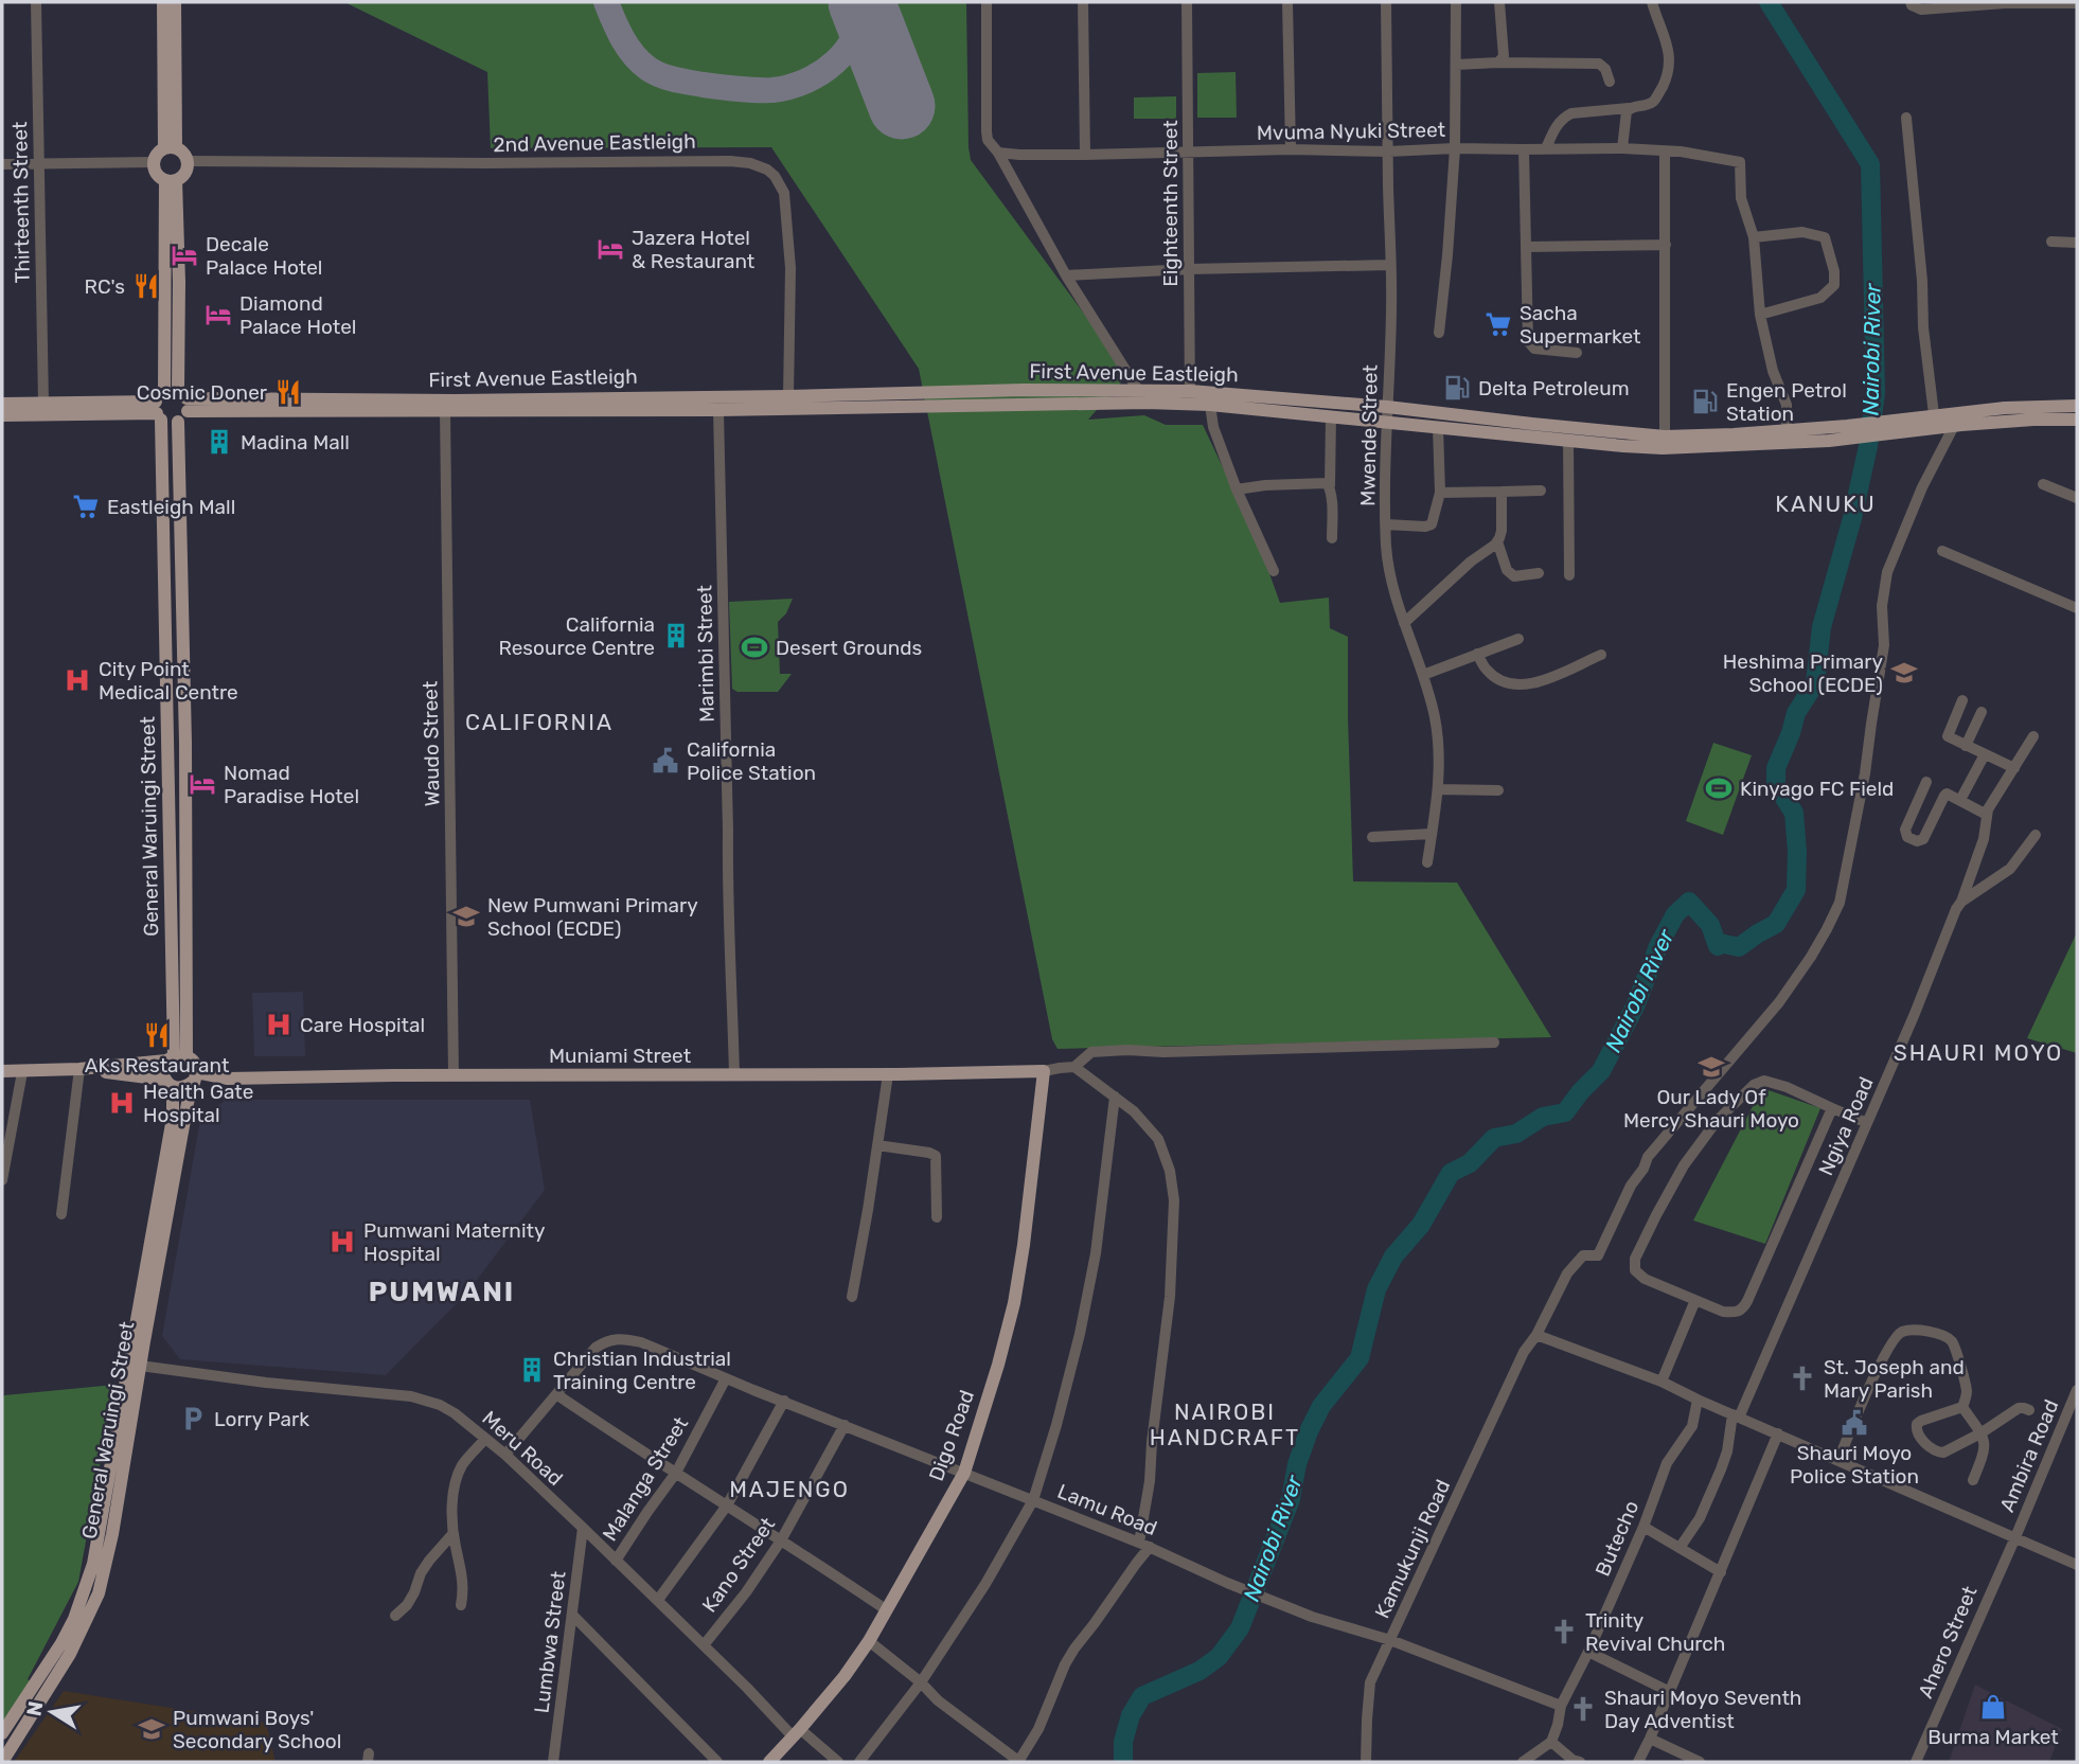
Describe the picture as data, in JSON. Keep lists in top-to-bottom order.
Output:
{
  "streets": {
    "main road": [
      "First Avenue Eastleigh",
      "General Waruingi Street",
      "Muniami Street",
      "Digo Road"
    ],
    "street": [
      "Mvuma Nyuki Street",
      "2nd Avenue Eastleigh",
      "Thirteenth Street",
      "Eighteenth Street",
      "Mwende Street",
      "Marimbi Street",
      "Waudo Street",
      "Ngiya Road",
      "Meru Road",
      "Ambira Road",
      "Malanga Street",
      "Lamu Road",
      "Butecho",
      "Kamukunji Road",
      "Kano Street",
      "Lumbwa Street",
      "Ahero Street"
    ]
  },
  "crossings": [
    ["Mvuma Nyuki Street", "Eighteenth Street"],
    ["Mvuma Nyuki Street", "Mwende Street"],
    ["2nd Avenue Eastleigh", "First Avenue Eastleigh"],
    ["2nd Avenue Eastleigh", "General Waruingi Street"],
    ["Eighteenth Street", "First Avenue Eastleigh"],
    ["First Avenue Eastleigh", "Mwende Street"],
    ["First Avenue Eastleigh", "Marimbi Street"],
    ["First Avenue Eastleigh", "Waudo Street"],
    ["First Avenue Eastleigh", "General Waruingi Street"],
    ["First Avenue Eastleigh", "Kamukunji Road"],
    ["Marimbi Street", "Muniami Street"],
    ["Waudo Street", "Muniami Street"],
    ["General Waruingi Street", "Muniami Street"],
    ["General Waruingi Street", "Meru Road"],
    ["Muniami Street", "Digo Road"],
    ["Digo Road", "Meru Road"],
    ["Digo Road", "Lamu Road"],
    ["Meru Road", "Malanga Street"],
    ["Meru Road", "Kano Street"],
    ["Meru Road", "Lumbwa Street"],
    ["Ambira Road", "Ahero Street"],
    ["Malanga Street", "Lamu Road"],
    ["Lamu Road", "Butecho"],
    ["Lamu Road", "Kamukunji Road"],
    ["Lamu Road", "Kano Street"]
  ],
  "districts": [
    "KANUKU",
    "CALIFORNIA",
    "SHAURI MOYO",
    "PUMWANI",
    "NAIROBI HANDCRAFT",
    "MAJENGO"
  ],
  "water": ["Nairobi River"],
  "places": {
    "hotel": [
      "Jazera Hotel & Restaurant",
      "Decale Palace Hotel",
      "Diamond Palace Hotel",
      "Nomad Paradise Hotel"
    ],
    "restaurant": ["RC's", "Cosmic Doner", "AKs Restaurant"],
    "supermarket": ["Sacha Supermarket", "Eastleigh Mall"],
    "fuel station": ["Delta Petroleum", "Engen Petrol Station"],
    "building": ["Madina Mall", "California Resource Centre", "Christian Industrial Training Centre"],
    "sports": ["Desert Grounds", "Kinyago FC Field"],
    "school or university": [
      "Heshima Primary School (ECDE)",
      "New Pumwani Primary School (ECDE)",
      "Our Lady Of Mercy Shauri Moyo",
      "Pumwani Boys' Secondary School"
    ],
    "hospital": [
      "City Point Medical Centre",
      "Care Hospital",
      "Health Gate Hospital",
      "Pumwani Maternity Hospital"
    ],
    "public building": ["California Police Station", "Shauri Moyo Police Station"],
    "church": ["St. Joseph and Mary Parish", "Trinity Revival Church", "Shauri Moyo Seventh Day Adventist"],
    "parking": ["Lorry Park"],
    "shop": ["Burma Market"]
  },
  "north": "left"
}
